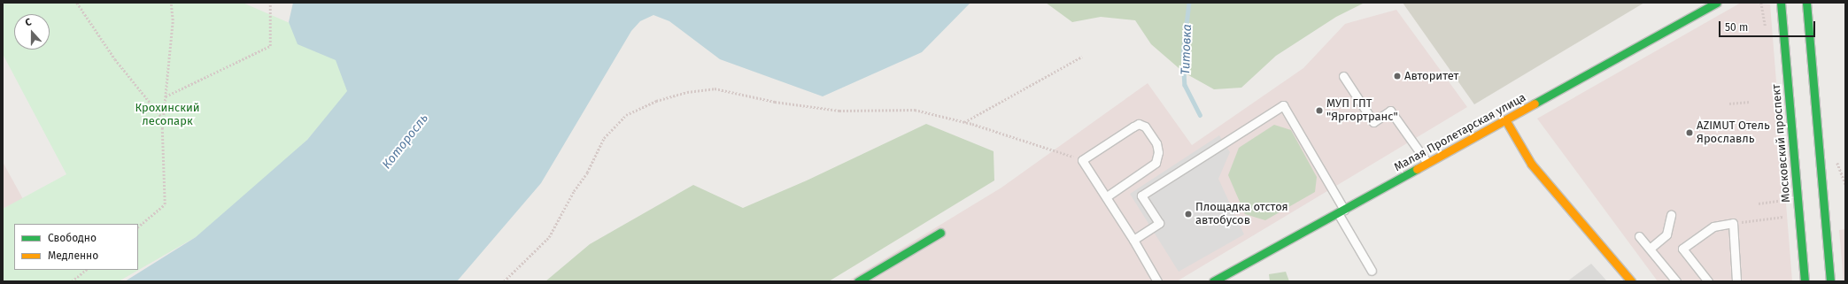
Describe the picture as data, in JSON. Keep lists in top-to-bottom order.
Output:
{
  "streets": {
    "street": ["Малая Пролетарская улица", "Московский проспект"]
  },
  "water": ["Титовка", "Которосль"],
  "parks": ["Крохинский лесопарк"],
  "places": [
    "Авторитет",
    "МУП ГПТ \"Яргортранс\"",
    "AZIMUT Отель Ярославль",
    "Площадка отстоя автобусов"
  ],
  "legend": ["Свободно", "Медленно"],
  "scale_bar": "50 m",
  "north": "top"
}
